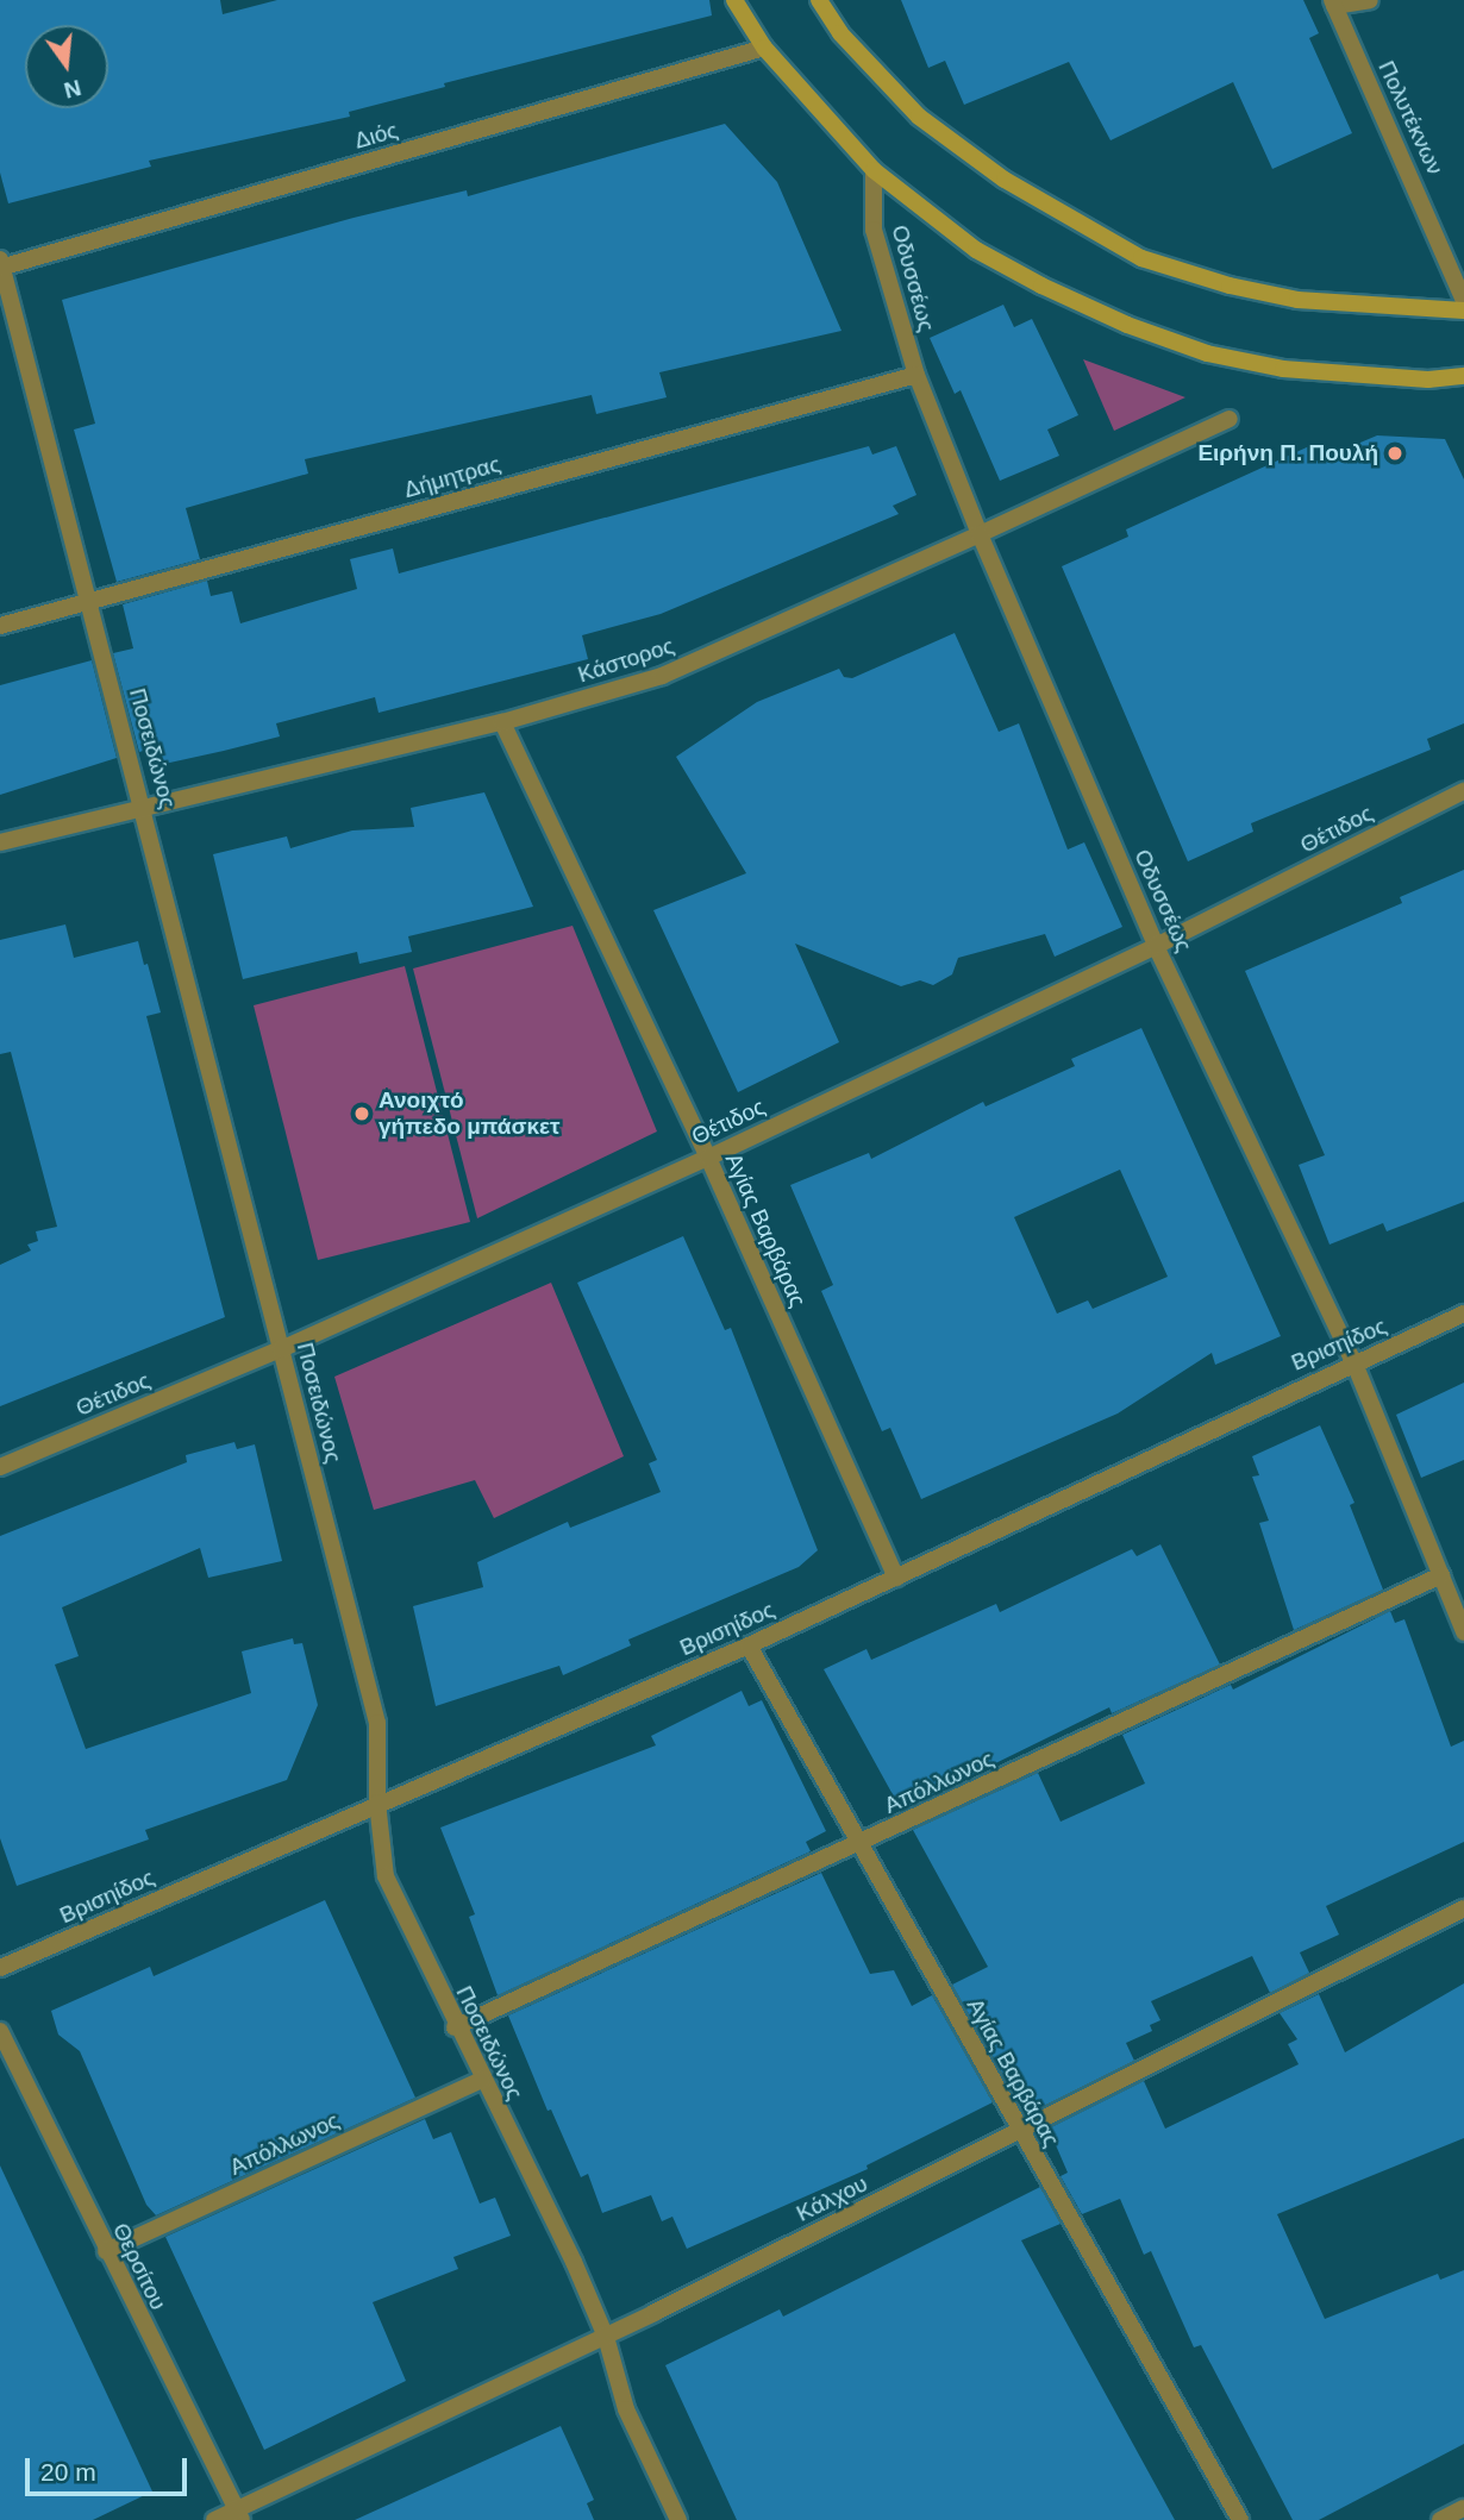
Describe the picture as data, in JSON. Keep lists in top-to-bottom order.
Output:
{
  "streets": {
    "street": [
      "Πολυτέκνων",
      "Διός",
      "Οδυσσέως",
      "Δήμητρας",
      "Κάστορος",
      "Ποσειδώνος",
      "Θέτιδος",
      "Αγίας Βαρβάρας",
      "Βρισηίδος",
      "Απόλλωνος",
      "Κάλχου",
      "Θερσίτου"
    ]
  },
  "crossings": [
    ["Διός", "Ποσειδώνος"],
    ["Οδυσσέως", "Δήμητρας"],
    ["Οδυσσέως", "Κάστορος"],
    ["Οδυσσέως", "Θέτιδος"],
    ["Οδυσσέως", "Βρισηίδος"],
    ["Οδυσσέως", "Απόλλωνος"],
    ["Δήμητρας", "Ποσειδώνος"],
    ["Κάστορος", "Ποσειδώνος"],
    ["Κάστορος", "Αγίας Βαρβάρας"],
    ["Ποσειδώνος", "Θέτιδος"],
    ["Ποσειδώνος", "Βρισηίδος"],
    ["Ποσειδώνος", "Απόλλωνος"],
    ["Ποσειδώνος", "Κάλχου"],
    ["Θέτιδος", "Αγίας Βαρβάρας"],
    ["Αγίας Βαρβάρας", "Βρισηίδος"],
    ["Αγίας Βαρβάρας", "Απόλλωνος"],
    ["Αγίας Βαρβάρας", "Κάλχου"],
    ["Απόλλωνος", "Θερσίτου"],
    ["Κάλχου", "Θερσίτου"]
  ],
  "places": ["Ειρήνη Π. Πουλή", "Ανοιχτό γήπεδο μπάσκετ"],
  "scale_bar": "20 m",
  "north": "bottom"
}
